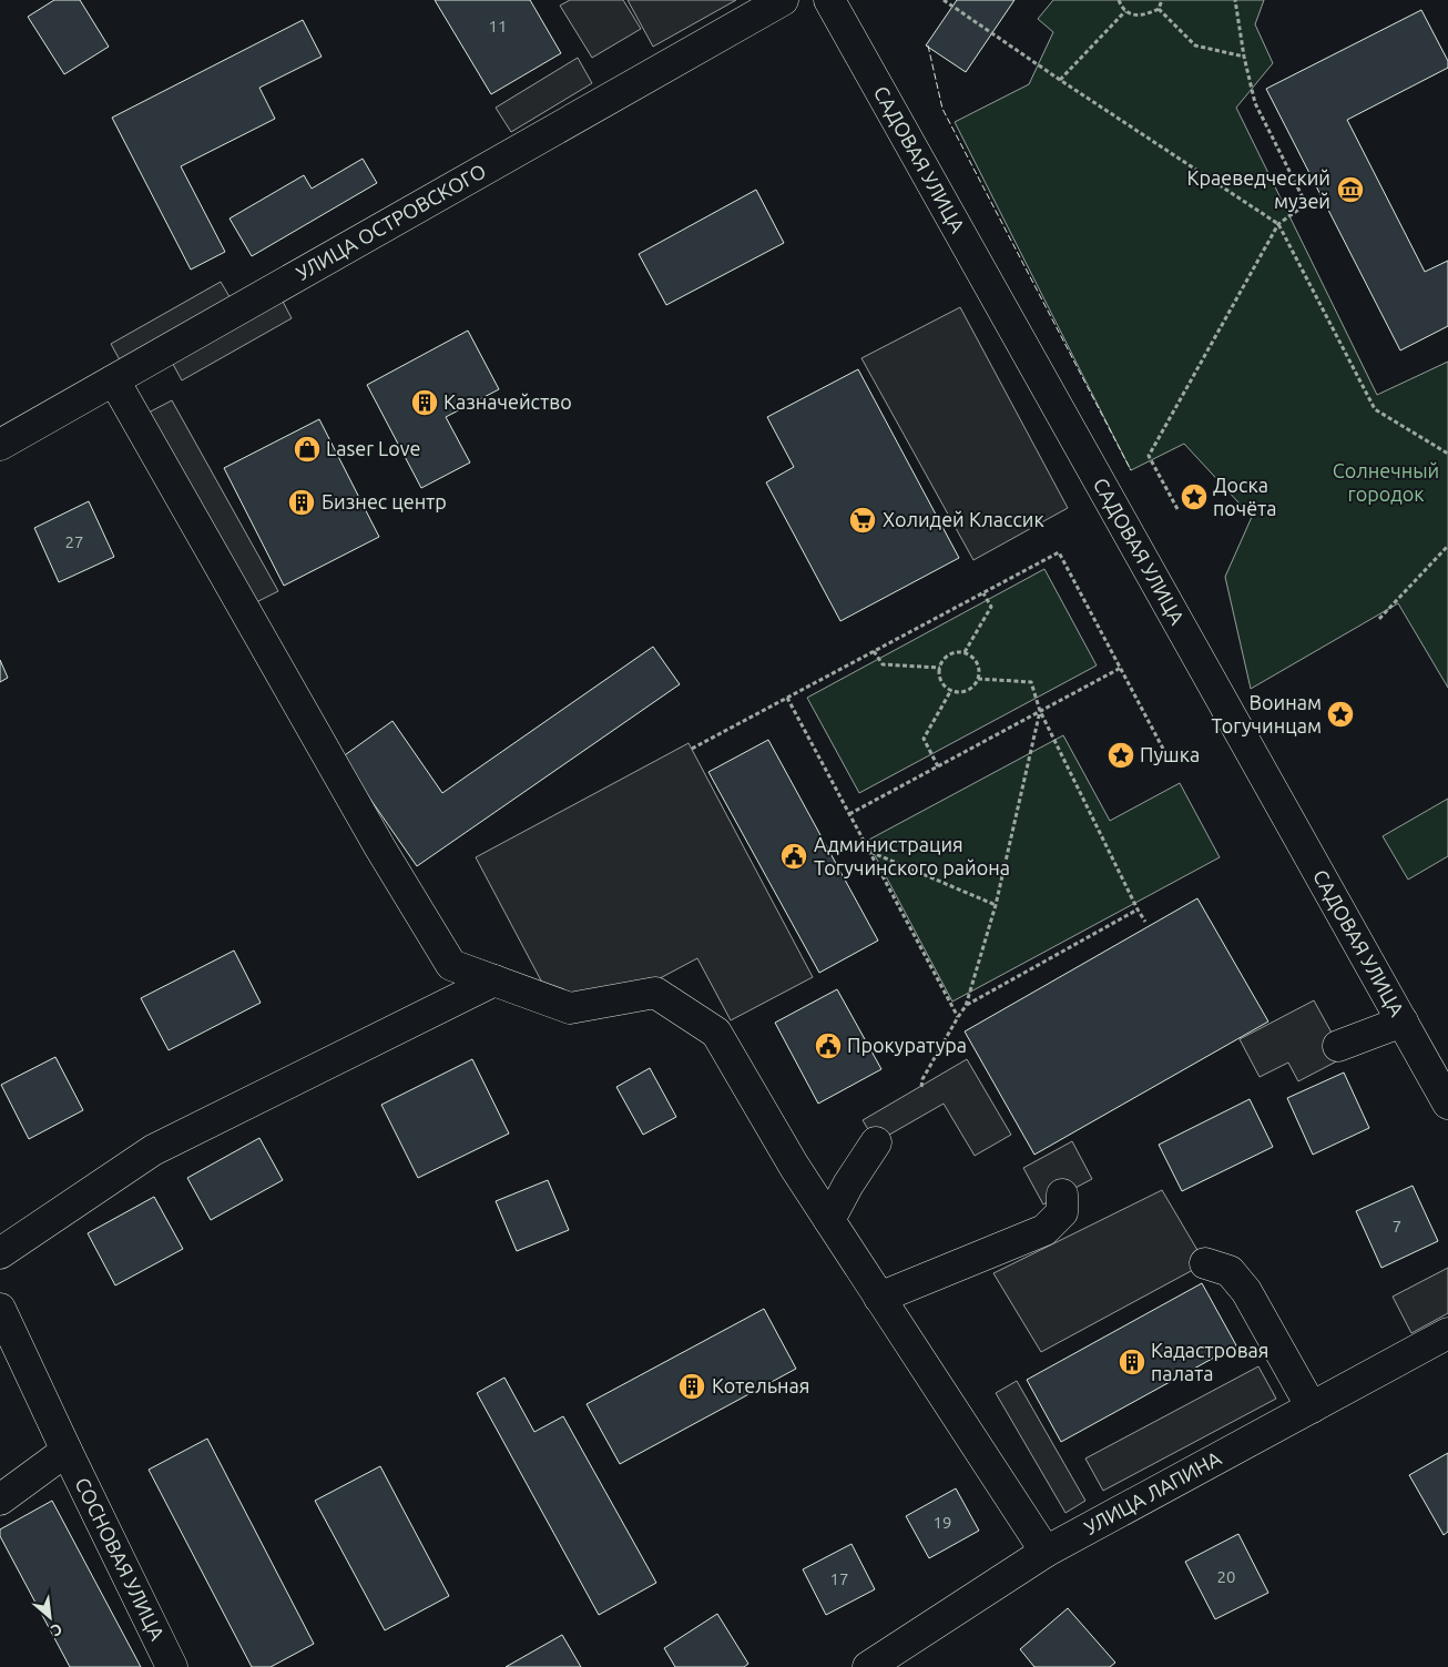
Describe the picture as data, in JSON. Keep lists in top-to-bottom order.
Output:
{
  "streets": {
    "street": [
      "САДОВАЯ УЛИЦА",
      "УЛИЦА ОСТРОВСКОГО",
      "УЛИЦА ЛАПИНА",
      "СОСНОВАЯ УЛИЦА"
    ]
  },
  "parks": ["Солнечный городок"],
  "places": {
    "museum": ["Краеведческий музей"],
    "building": [
      "Казначейство",
      "Бизнес центр",
      "Кадастровая палата",
      "Котельная"
    ],
    "shop": ["Laser Love"],
    "place": ["Доска почёта", "Воинам Тогучинцам", "Пушка"],
    "supermarket": ["Холидей Классик"],
    "public building": ["Администрация Тогучинского района", "Прокуратура"]
  },
  "house_numbers": [
    "11",
    "27",
    "7",
    "19",
    "20",
    "17"
  ],
  "north": "bottom right"
}
